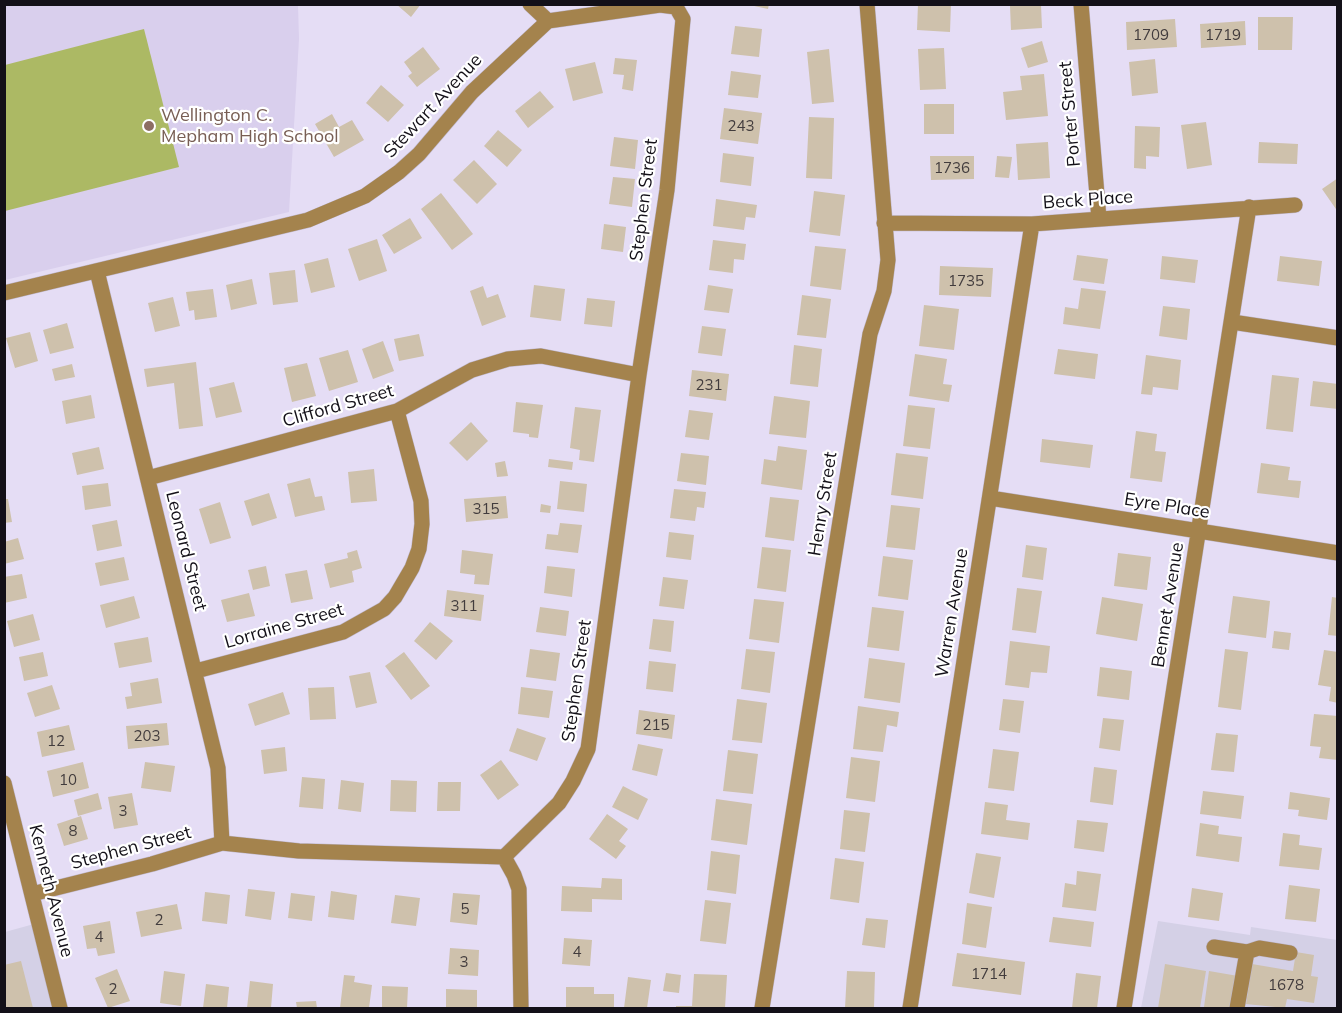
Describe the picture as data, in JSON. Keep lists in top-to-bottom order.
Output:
{
  "streets": {
    "street": [
      "Stewart Avenue",
      "Porter Street",
      "Stephen Street",
      "Beck Place",
      "Clifford Street",
      "Henry Street",
      "Eyre Place",
      "Leonard Street",
      "Bennet Avenue",
      "Warren Avenue",
      "Lorraine Street",
      "Kenneth Avenue"
    ]
  },
  "crossings": [
    ["Stewart Avenue", "Stephen Street"],
    ["Stewart Avenue", "Leonard Street"],
    ["Porter Street", "Beck Place"],
    ["Stephen Street", "Clifford Street"],
    ["Stephen Street", "Leonard Street"],
    ["Stephen Street", "Kenneth Avenue"],
    ["Beck Place", "Henry Street"],
    ["Beck Place", "Bennet Avenue"],
    ["Beck Place", "Warren Avenue"],
    ["Clifford Street", "Leonard Street"],
    ["Clifford Street", "Lorraine Street"],
    ["Eyre Place", "Bennet Avenue"],
    ["Eyre Place", "Warren Avenue"],
    ["Leonard Street", "Lorraine Street"]
  ],
  "places": ["Wellington C. Mepham High School"],
  "house_numbers": [
    "1709",
    "1719",
    "243",
    "1736",
    "1735",
    "231",
    "315",
    "311",
    "215",
    "203",
    "12",
    "10",
    "3",
    "8",
    "5",
    "2",
    "4",
    "4",
    "3",
    "1714",
    "1678",
    "2"
  ]
}
